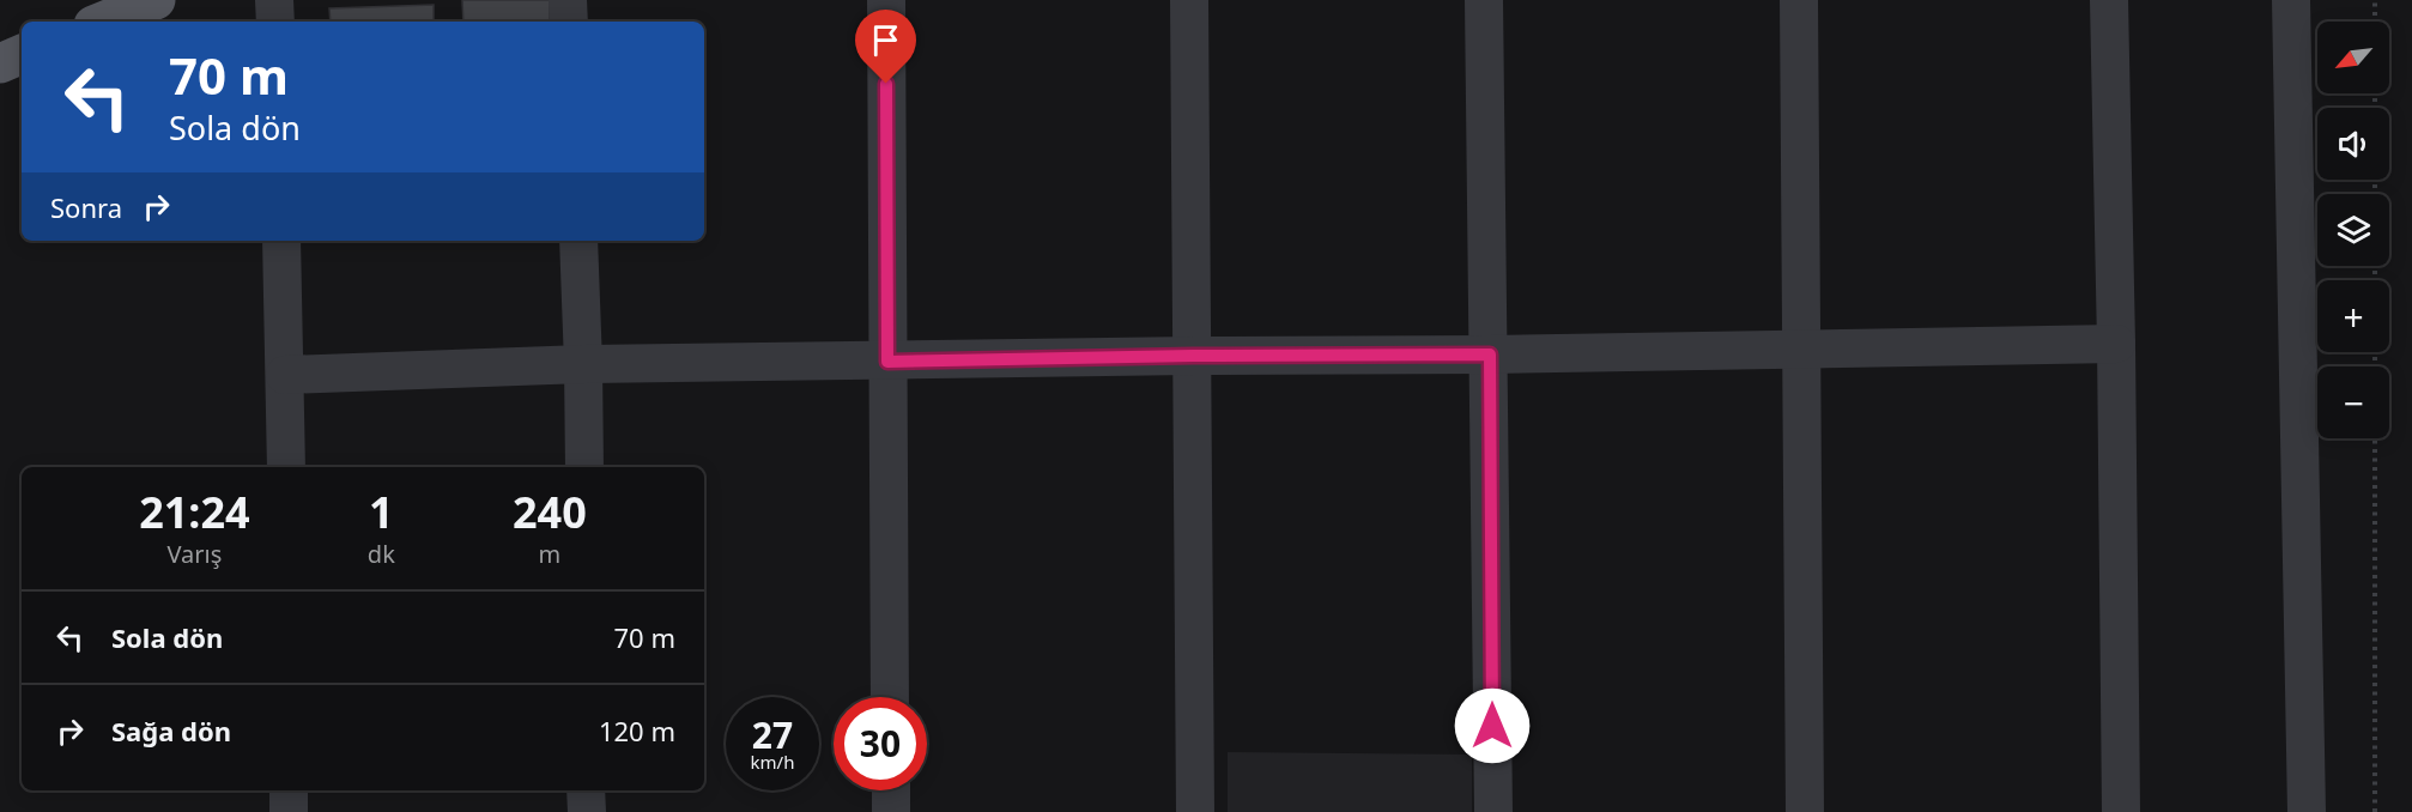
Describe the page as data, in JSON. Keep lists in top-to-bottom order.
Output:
{
  "north": "bottom left",
  "page": {
    "map_buttons": ["+", "−"],
    "turn": ["70 m", "Sola dön"],
    "then": "Sonra",
    "eta": [
      "21:24",
      "Varış",
      "1",
      "dk",
      "240",
      "m"
    ],
    "list": [
      {
        "name": "Sola dön",
        "value": "70 m"
      },
      {
        "name": "Sağa dön",
        "value": "120 m"
      }
    ],
    "speed": "27 km/h",
    "limit": "30"
  }
}
